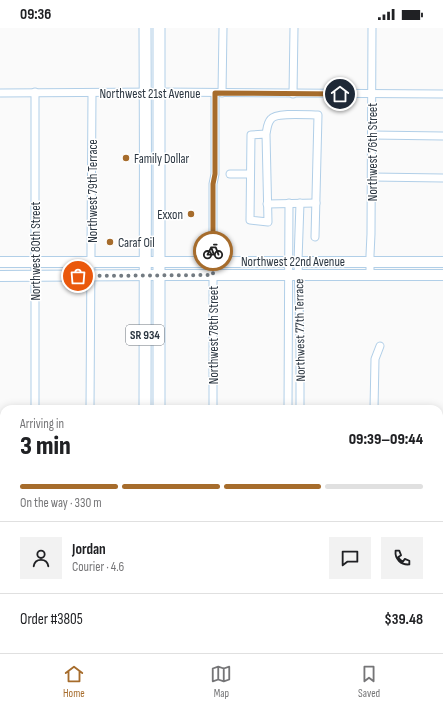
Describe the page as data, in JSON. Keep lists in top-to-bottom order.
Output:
{
  "streets": {
    "main road": ["Northwest 22nd Avenue", "SR 934"],
    "street": [
      "Northwest 21st Avenue",
      "Northwest 76th Street",
      "Northwest 79th Terrace",
      "Northwest 80th Street",
      "Northwest 77th Terrace",
      "Northwest 78th Street"
    ]
  },
  "crossings": [
    ["Northwest 21st Avenue", "Northwest 76th Street"],
    ["Northwest 21st Avenue", "Northwest 79th Terrace"],
    ["Northwest 21st Avenue", "Northwest 80th Street"],
    ["Northwest 21st Avenue", "SR 934"],
    ["Northwest 21st Avenue", "Northwest 78th Street"],
    ["Northwest 76th Street", "Northwest 22nd Avenue"],
    ["Northwest 79th Terrace", "Northwest 22nd Avenue"],
    ["Northwest 80th Street", "Northwest 22nd Avenue"],
    ["Northwest 22nd Avenue", "Northwest 77th Terrace"],
    ["Northwest 22nd Avenue", "SR 934"],
    ["Northwest 22nd Avenue", "Northwest 78th Street"]
  ],
  "places": ["Family Dollar", "Exxon", "Caraf Oil"],
  "page": {
    "status": "09:36",
    "heading": ["3 min", "Arriving in", "09:39–09:44"],
    "panel": [
      "Jordan",
      "Courier · 4.6",
      "Order #3805",
      "$39.48"
    ],
    "bar": "On the way · 330 m",
    "tabs": ["Home", "Map", "Saved"]
  }
}
